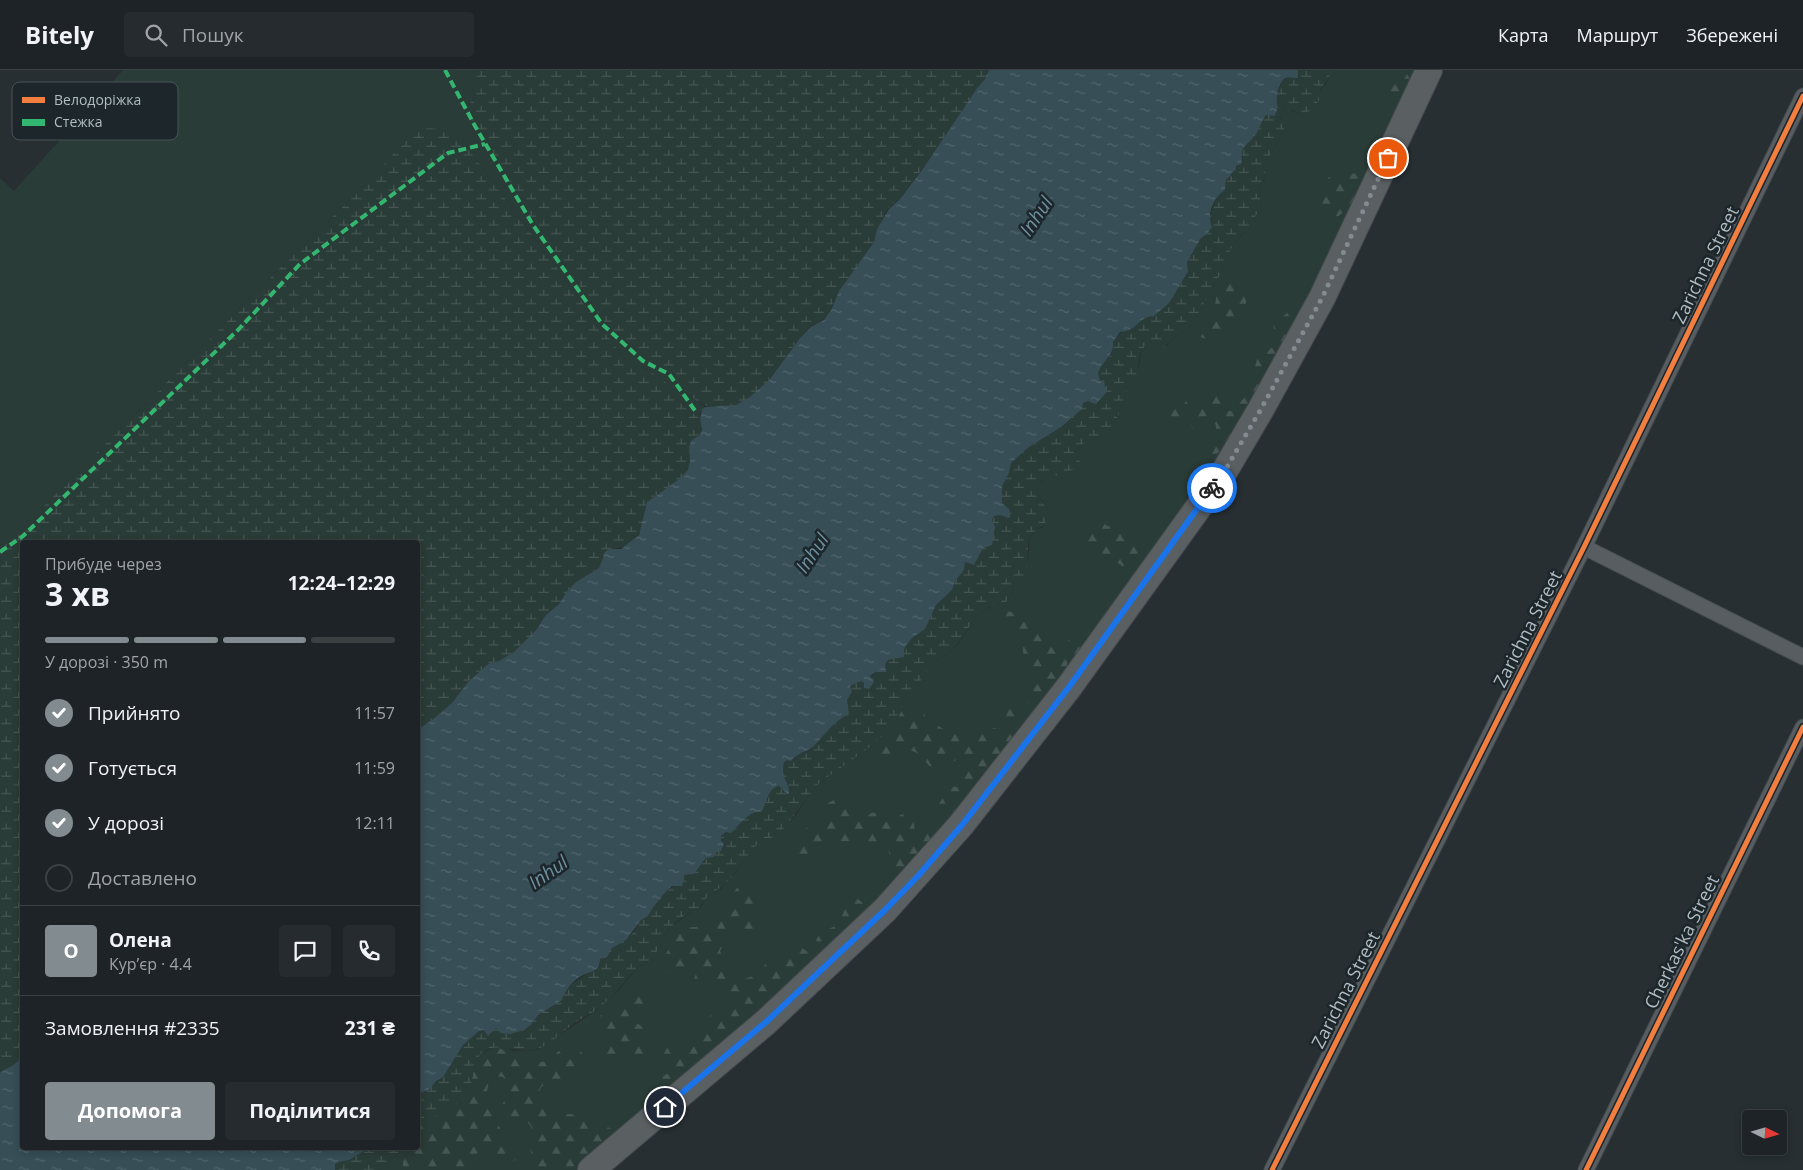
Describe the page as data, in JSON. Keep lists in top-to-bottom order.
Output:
{
  "streets": {
    "street": ["Zarichna Street", "Cherkas'ka Street"]
  },
  "water": ["Inhul"],
  "legend": ["Велодоріжка", "Стежка"],
  "north": "right",
  "page": {
    "header": "Bitely",
    "search": "Пошук",
    "nav": ["Карта", "Маршрут", "Збережені"],
    "heading": ["3 хв", "Прибуде через", "12:24–12:29"],
    "panel": [
      "Олена",
      "Кур’єр · 4.4",
      "Замовлення #2335",
      "231 ₴"
    ],
    "bar": "У дорозі · 350 m",
    "list": [
      ["Прийнято", "11:57"],
      ["Готується", "11:59"],
      ["У дорозі", "12:11"],
      "Доставлено"
    ],
    "round": "О",
    "buttons": ["Допомога", "Поділитися"]
  }
}
